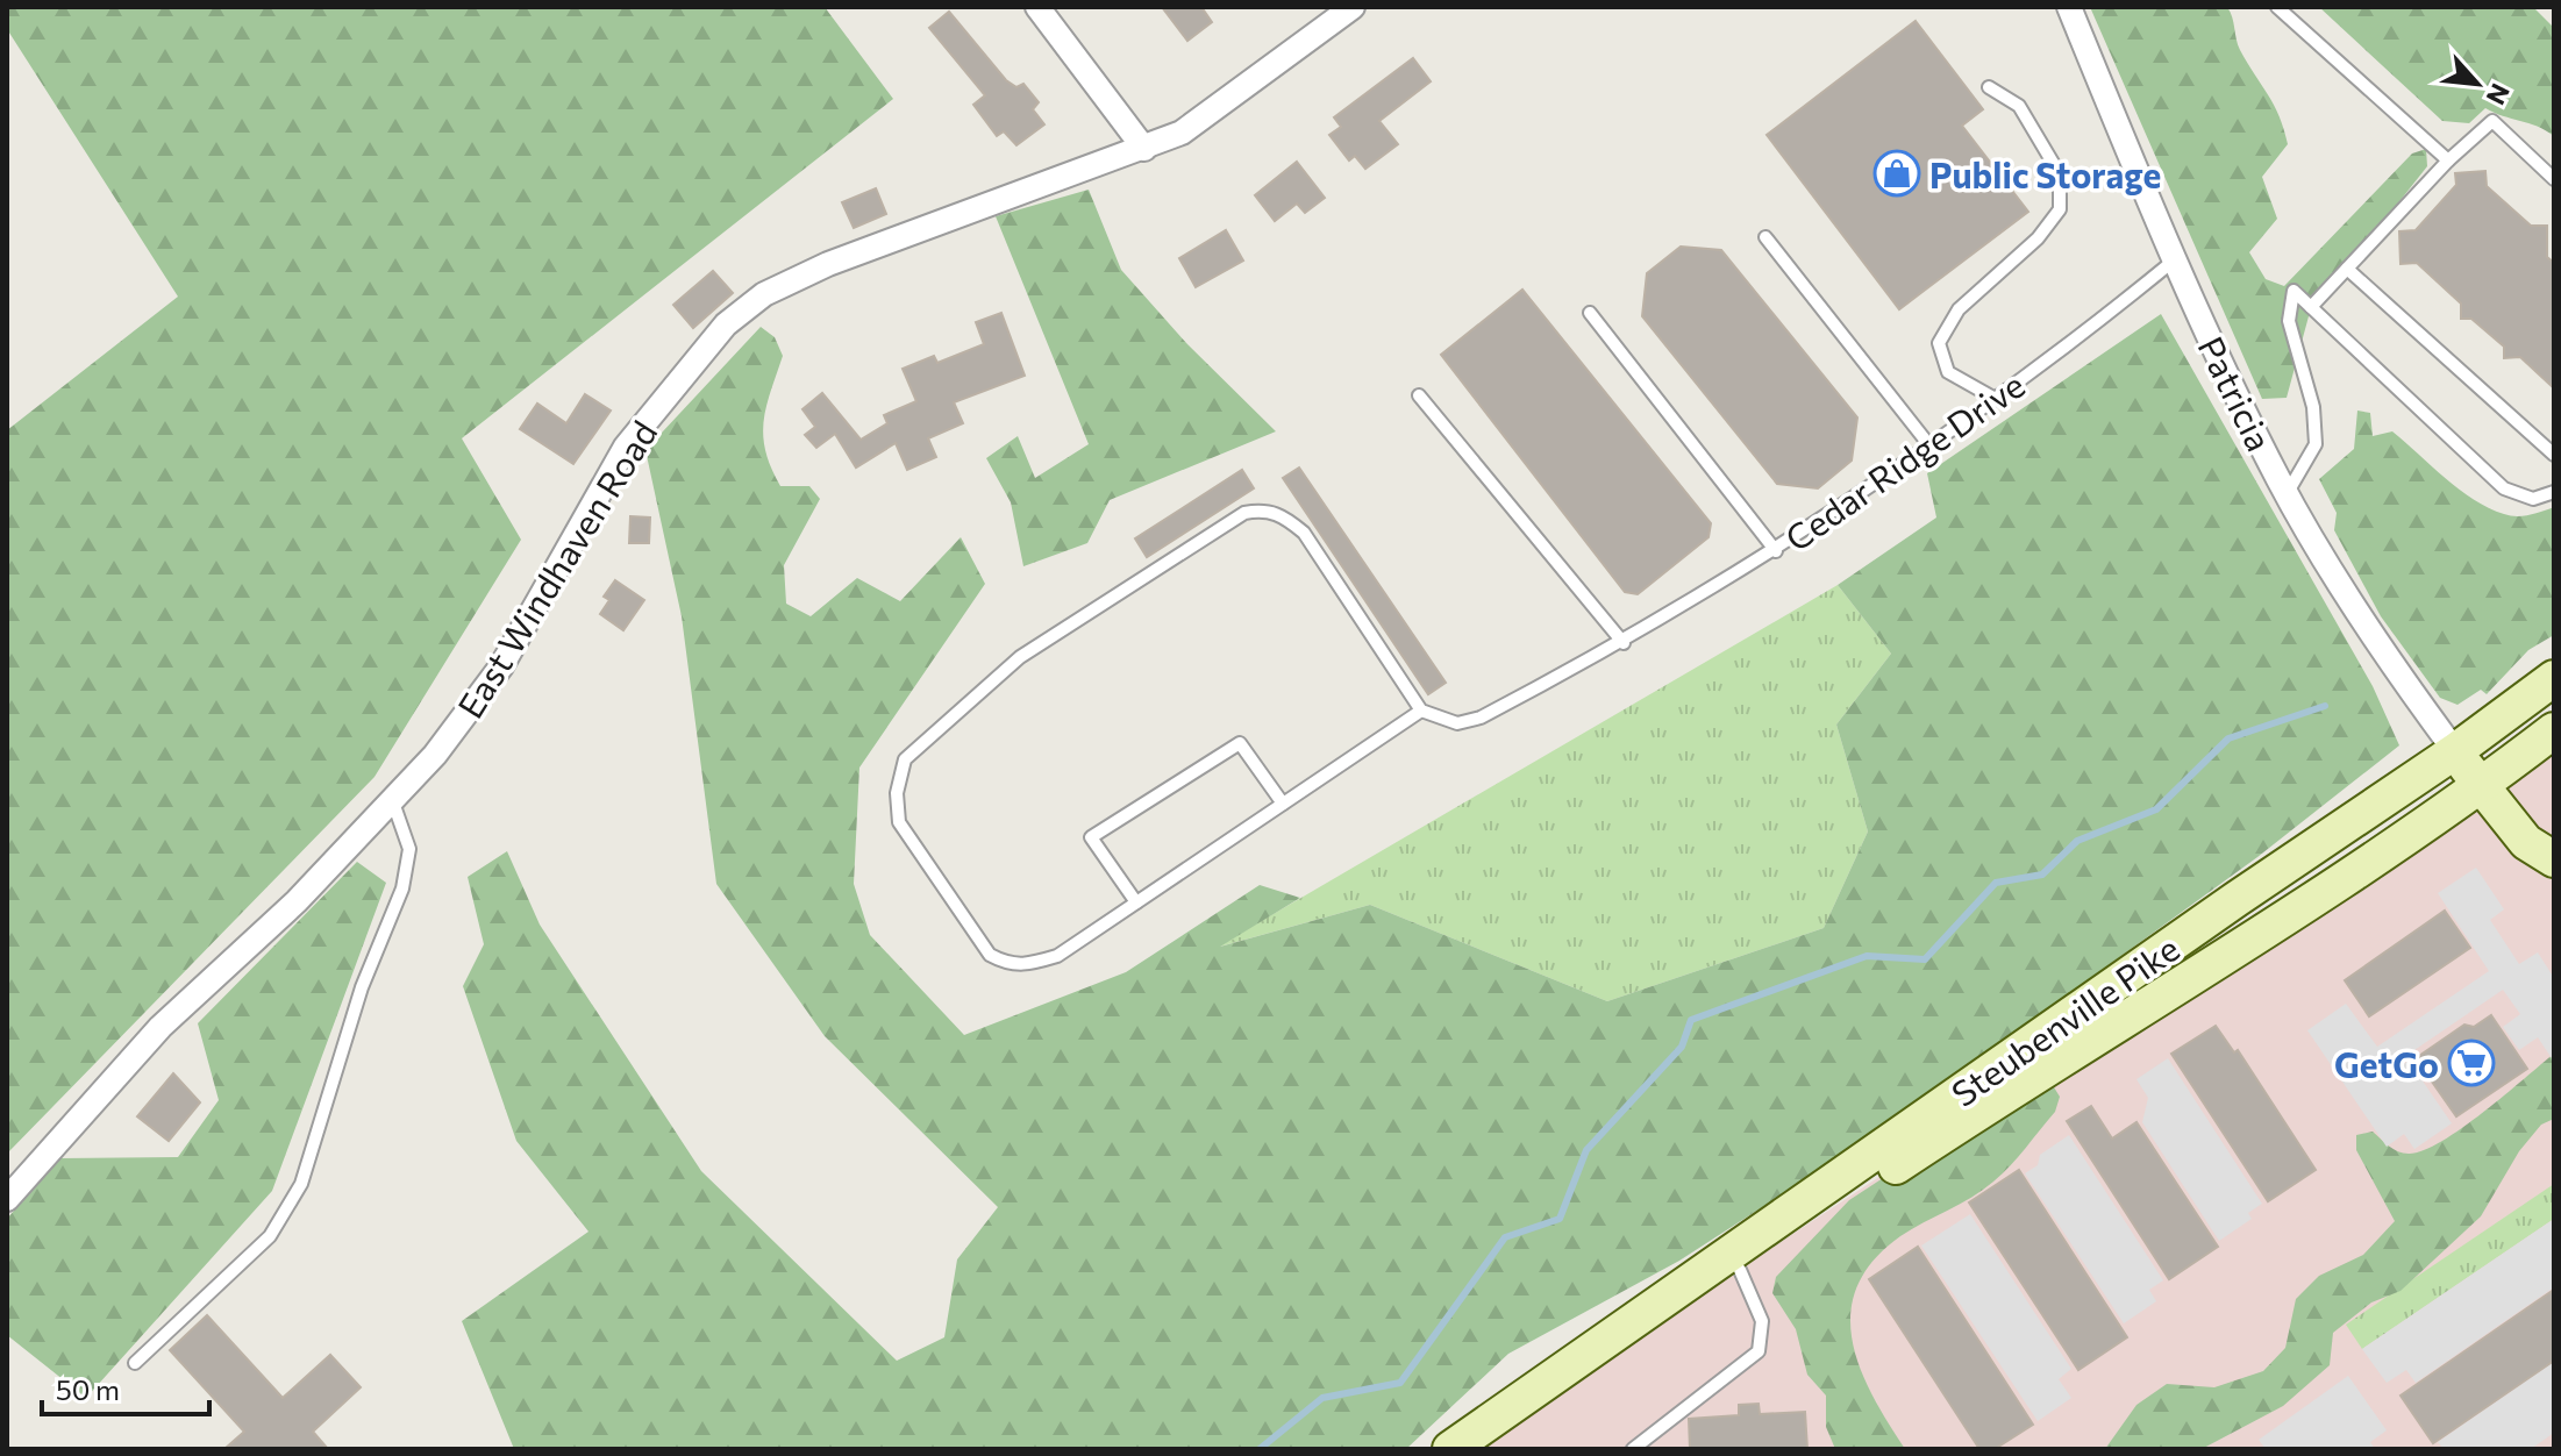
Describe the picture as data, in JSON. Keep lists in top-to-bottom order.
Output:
{
  "streets": {
    "main road": ["Steubenville Pike"],
    "street": ["Patricia", "East Windhaven Road"],
    "lane": ["Cedar Ridge Drive"]
  },
  "crossings": [
    ["Patricia", "Cedar Ridge Drive"],
    ["Patricia", "Steubenville Pike"]
  ],
  "places": {
    "shop": ["Public Storage"],
    "supermarket": ["GetGo"]
  },
  "scale_bar": "50 m",
  "north": "bottom right"
}
